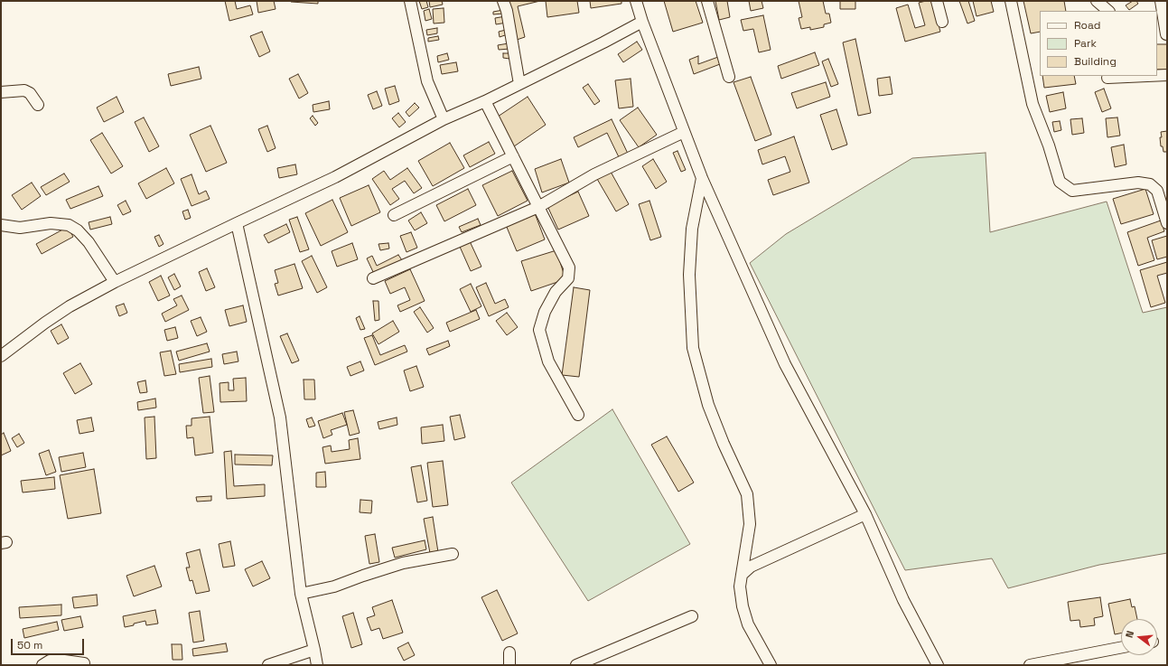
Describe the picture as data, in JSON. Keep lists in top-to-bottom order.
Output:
{
  "legend": ["Road", "Park", "Building"],
  "scale_bar": "50 m",
  "north": "left"
}
